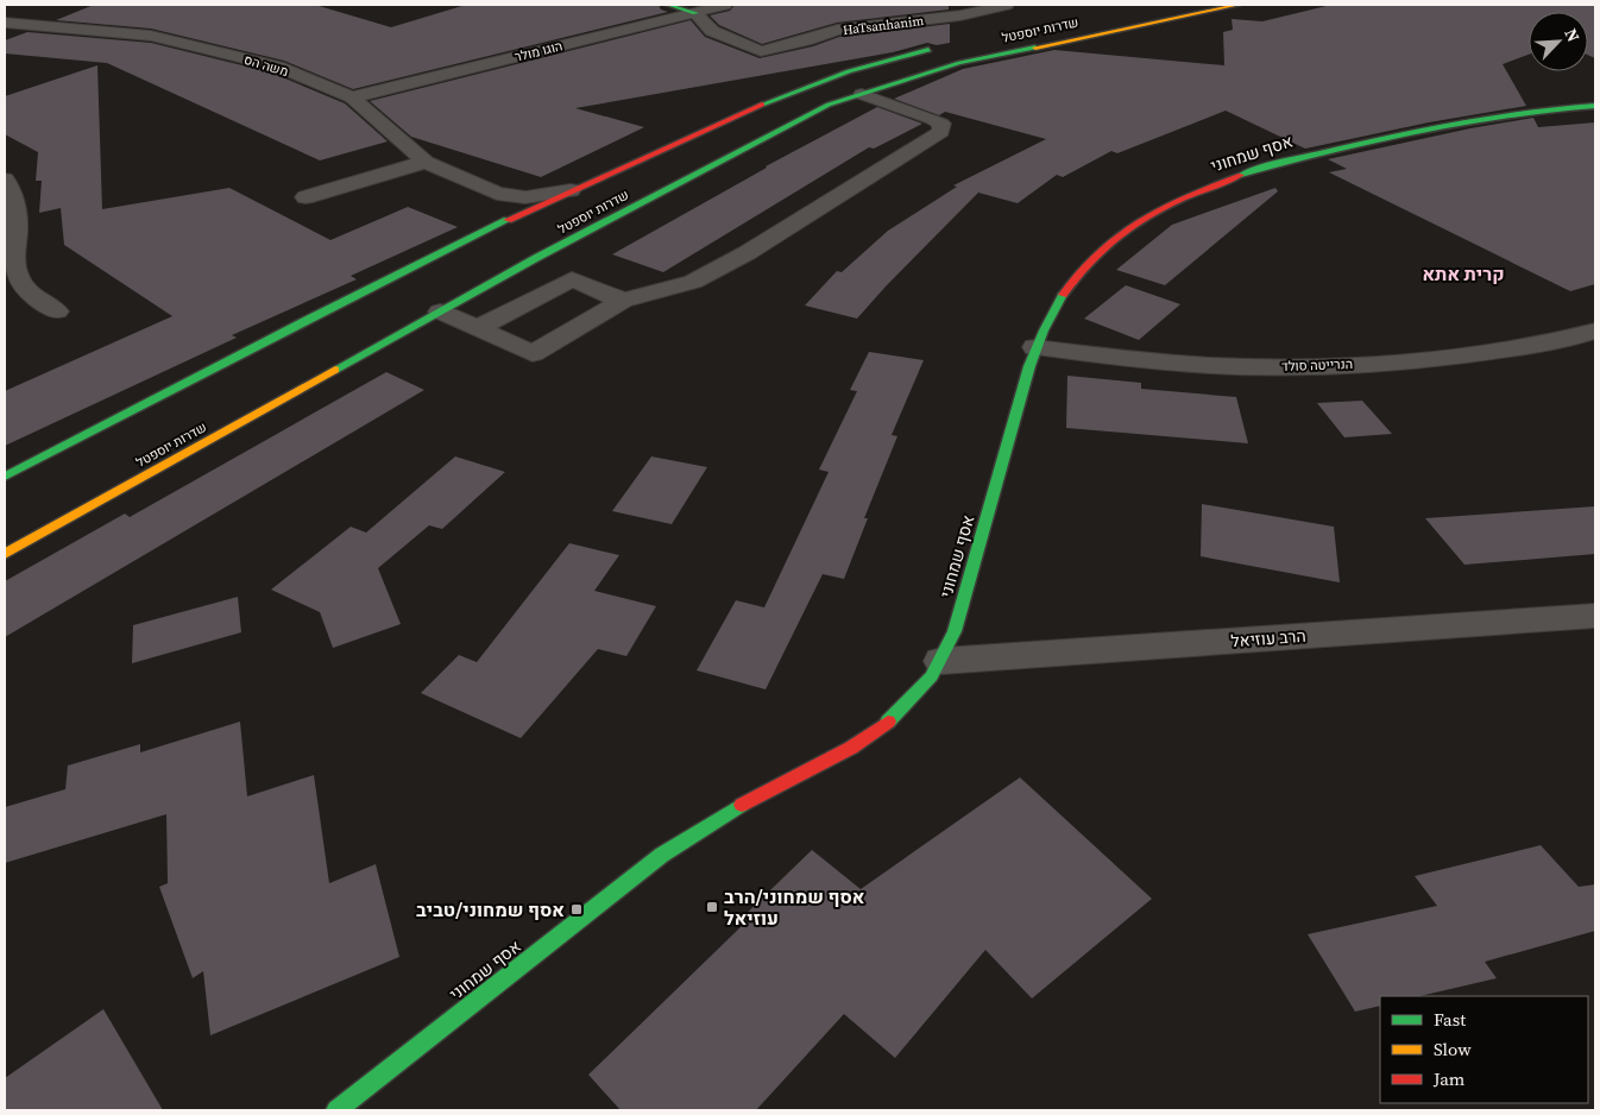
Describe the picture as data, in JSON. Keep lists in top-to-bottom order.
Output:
{
  "streets": {
    "street": [
      "HaTsanhanim",
      "שדרות יוספטל",
      "הוגו מולר",
      "משה הס",
      "אסף שמחוני",
      "הנרייטה סולד",
      "הרב עוזיאל"
    ]
  },
  "crossings": [
    ["HaTsanhanim", "הוגו מולר"],
    ["שדרות יוספטל", "משה הס"],
    ["הוגו מולר", "משה הס"],
    ["אסף שמחוני", "הנרייטה סולד"],
    ["אסף שמחוני", "הרב עוזיאל"]
  ],
  "districts": ["קרית אתא"],
  "places": {
    "transit": ["אסף שמחוני/הרב עוזיאל", "אסף שמחוני/טביב"]
  },
  "legend": ["Fast", "Slow", "Jam"],
  "north": "top right"
}
